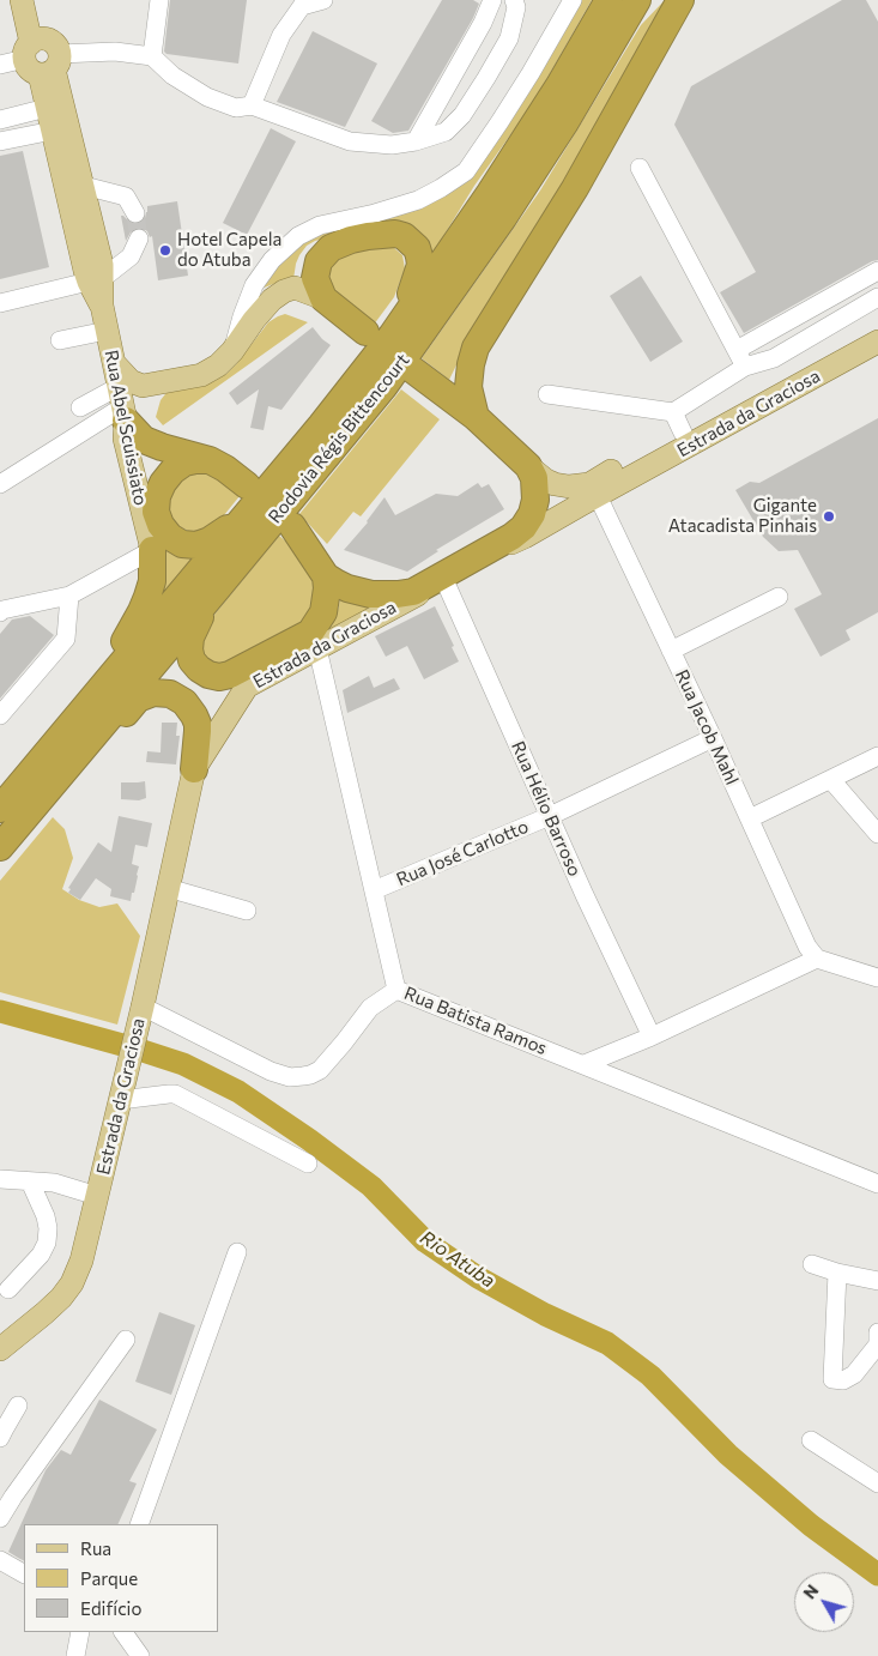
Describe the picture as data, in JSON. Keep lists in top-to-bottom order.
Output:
{
  "streets": {
    "highway": ["Rodovia Régis Bittencourt"],
    "main road": ["Estrada da Graciosa", "Rua Abel Scuissiato"],
    "street": [
      "Rua Jacob Mahl",
      "Rua Hélio Barroso",
      "Rua José Carlotto",
      "Rua Batista Ramos"
    ]
  },
  "crossings": [
    ["Estrada da Graciosa", "Rua Jacob Mahl"],
    ["Estrada da Graciosa", "Rua Hélio Barroso"],
    ["Estrada da Graciosa", "Rua Batista Ramos"],
    ["Rua Jacob Mahl", "Rua José Carlotto"],
    ["Rua Hélio Barroso", "Rua José Carlotto"],
    ["Rua José Carlotto", "Rua Batista Ramos"]
  ],
  "water": ["Rio Atuba"],
  "places": ["Hotel Capela do Atuba", "Gigante Atacadista Pinhais"],
  "legend": ["Rua", "Parque", "Edifício"],
  "north": "top left"
}
